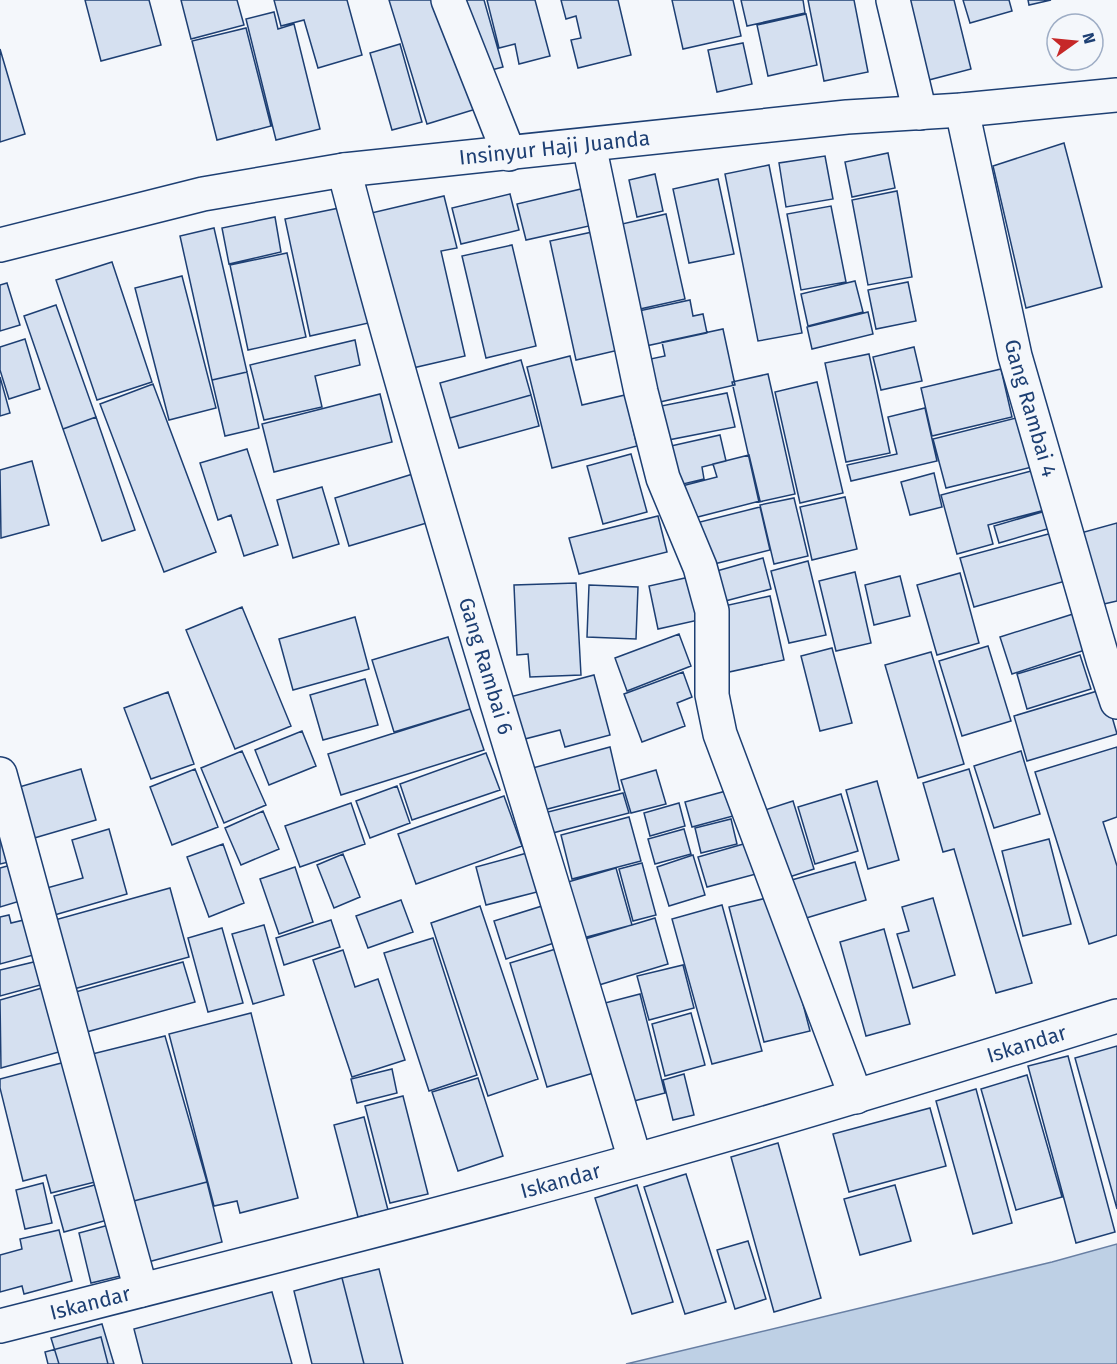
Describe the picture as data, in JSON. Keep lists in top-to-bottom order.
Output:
{
  "streets": {
    "street": [
      "Insinyur Haji Juanda",
      "Gang Rambai 4",
      "Gang Rambai 6",
      "Iskandar"
    ]
  },
  "crossings": [
    ["Insinyur Haji Juanda", "Gang Rambai 4"],
    ["Insinyur Haji Juanda", "Gang Rambai 6"],
    ["Gang Rambai 6", "Iskandar"]
  ],
  "north": "right"
}
